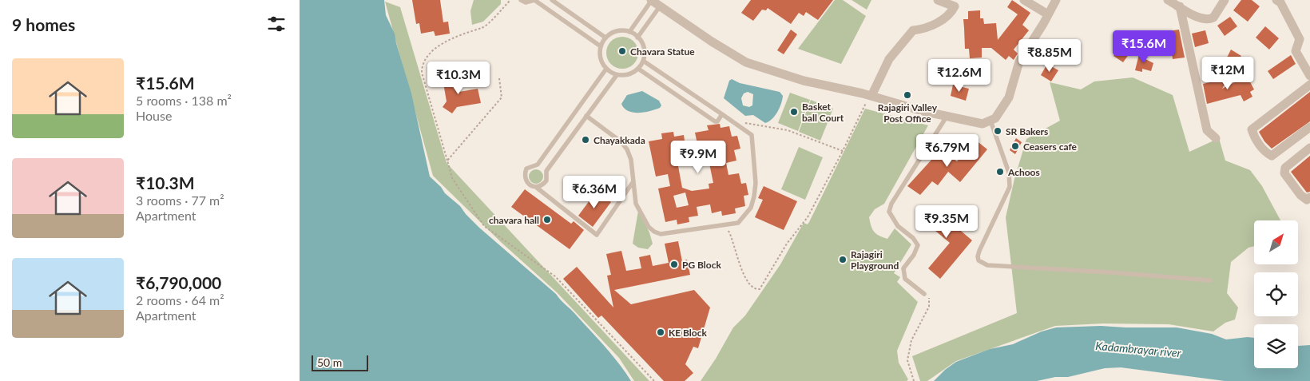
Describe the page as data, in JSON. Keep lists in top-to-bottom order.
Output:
{
  "water": ["Kadambrayar river"],
  "places": [
    "Chavara Statue",
    "Rajagiri Valley Post Office",
    "Basket ball Court",
    "SR Bakers",
    "Chayakkada",
    "Ceasers cafe",
    "Achoos",
    "chavara hall",
    "Rajagiri Playground",
    "PG Block",
    "KE Block"
  ],
  "scale_bar": "50 m",
  "north": "top right",
  "page": {
    "heading": "9 homes",
    "price": [
      "₹15.6M",
      "₹8.85M",
      "₹12M",
      "₹12.6M",
      "₹10.3M",
      "₹6.79M",
      "₹9.9M",
      "₹6.36M",
      "₹9.35M"
    ],
    "list": [
      {
        "name": "₹15.6M",
        "note": "5 rooms · 138 m² · House"
      },
      {
        "name": "₹10.3M",
        "note": "3 rooms · 77 m² · Apartment"
      },
      {
        "name": "₹6,790,000",
        "note": "2 rooms · 64 m² · Apartment"
      }
    ],
    "scale": "50 m"
  }
}
